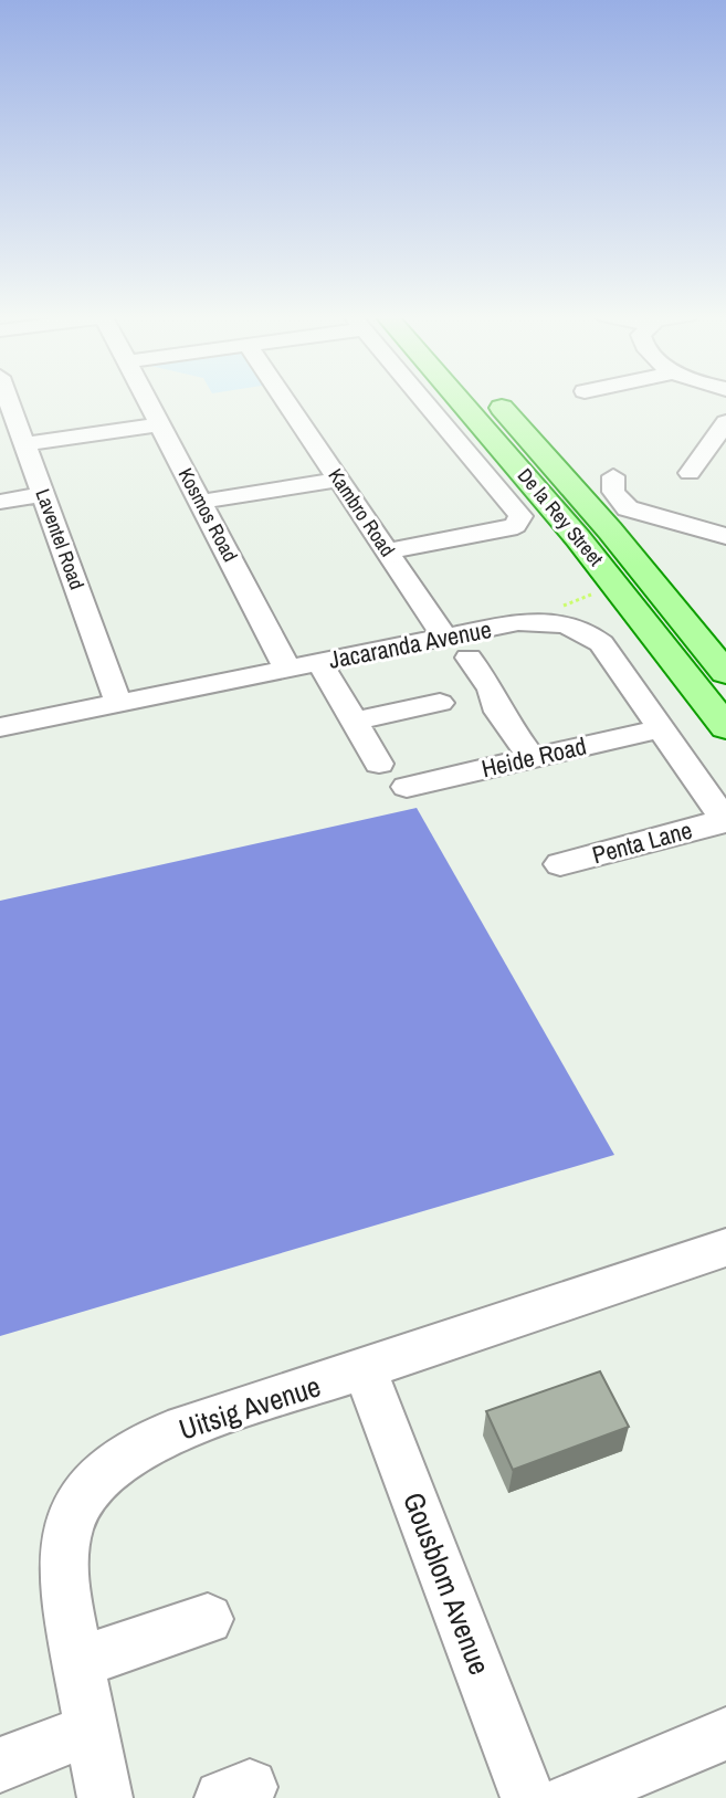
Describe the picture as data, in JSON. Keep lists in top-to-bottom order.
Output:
{
  "streets": {
    "main road": ["De la Rey Street"],
    "street": [
      "Kambro Road",
      "Kosmos Road",
      "Laventel Road",
      "Jacaranda Avenue",
      "Heide Road",
      "Penta Lane",
      "Uitsig Avenue",
      "Gousblom Avenue"
    ]
  },
  "crossings": [
    ["Kambro Road", "Jacaranda Avenue"],
    ["Kosmos Road", "Jacaranda Avenue"],
    ["Laventel Road", "Jacaranda Avenue"],
    ["Jacaranda Avenue", "Heide Road"],
    ["Jacaranda Avenue", "Penta Lane"],
    ["Uitsig Avenue", "Gousblom Avenue"]
  ]
}
